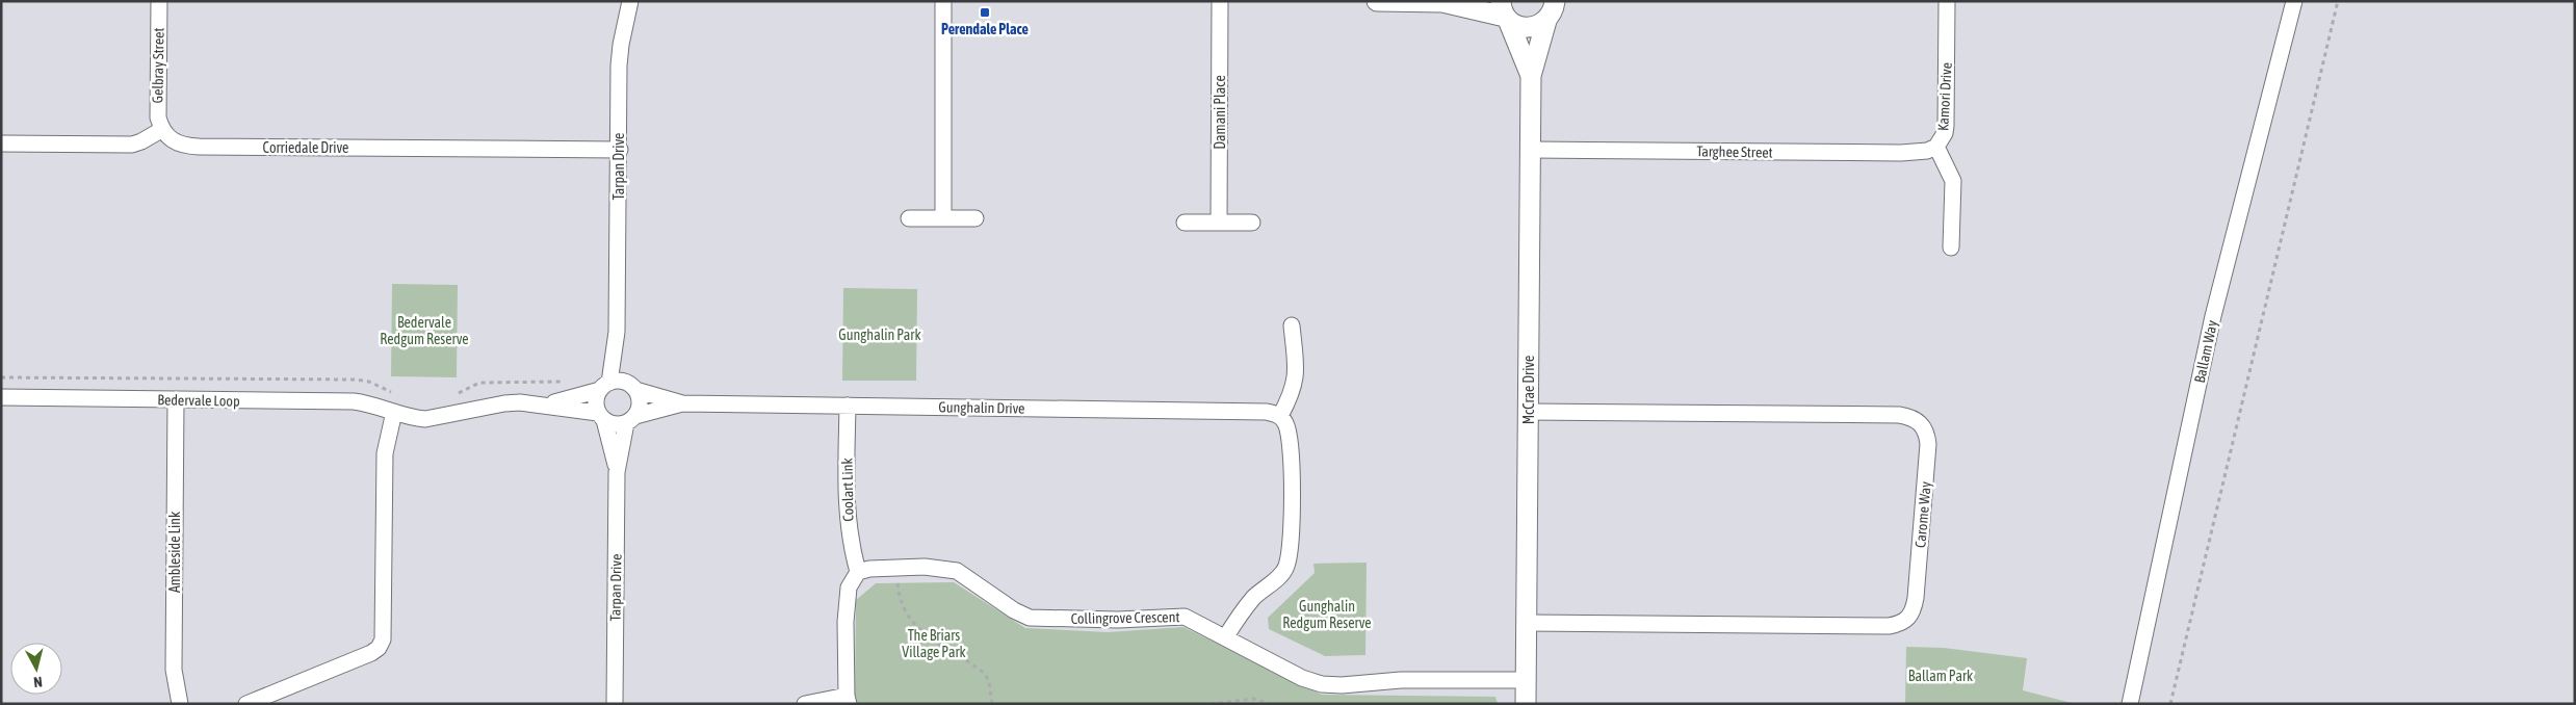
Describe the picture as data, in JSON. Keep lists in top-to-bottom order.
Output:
{
  "streets": {
    "street": [
      "Gelbray Street",
      "Kamori Drive",
      "Damani Place",
      "Corriedale Drive",
      "Targhee Street",
      "Tarpan Drive",
      "Ballam Way",
      "McCrae Drive",
      "Bedervale Loop",
      "Gunghalin Drive",
      "Coolart Link",
      "Carome Way",
      "Ambleside Link",
      "Collingrove Crescent"
    ]
  },
  "crossings": [
    ["Gelbray Street", "Corriedale Drive"],
    ["Kamori Drive", "Targhee Street"],
    ["Corriedale Drive", "Tarpan Drive"],
    ["Targhee Street", "McCrae Drive"],
    ["Tarpan Drive", "Gunghalin Drive"],
    ["McCrae Drive", "Carome Way"],
    ["McCrae Drive", "Collingrove Crescent"],
    ["Bedervale Loop", "Ambleside Link"],
    ["Gunghalin Drive", "Coolart Link"],
    ["Coolart Link", "Collingrove Crescent"]
  ],
  "parks": [
    "Bedervale Redgum Reserve",
    "Gunghalin Park",
    "Gunghalin Redgum Reserve",
    "The Briars Village Park",
    "Ballam Park"
  ],
  "places": {
    "transit": ["Perendale Place"]
  },
  "north": "bottom"
}
